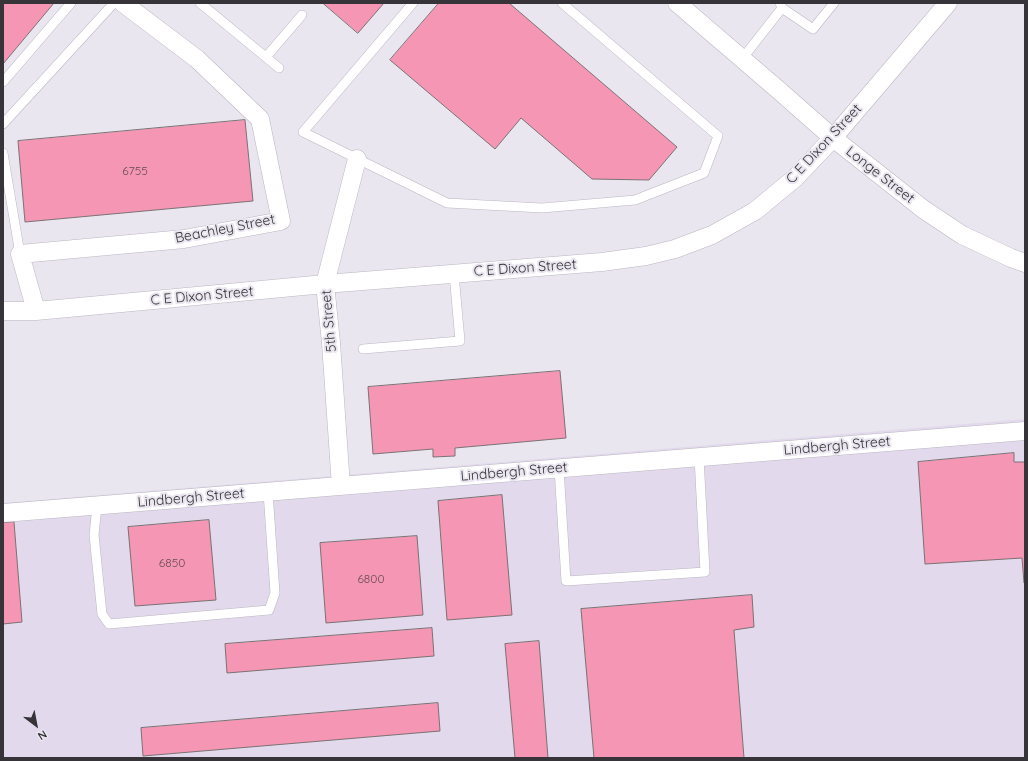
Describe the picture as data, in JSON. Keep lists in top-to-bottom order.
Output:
{
  "streets": {
    "street": [
      "C E Dixon Street",
      "Longe Street",
      "Beachley Street",
      "5th Street",
      "Lindbergh Street"
    ]
  },
  "crossings": [
    ["C E Dixon Street", "Longe Street"],
    ["C E Dixon Street", "5th Street"],
    ["5th Street", "Lindbergh Street"]
  ],
  "house_numbers": ["6755", "6850", "6800"],
  "north": "bottom right"
}
